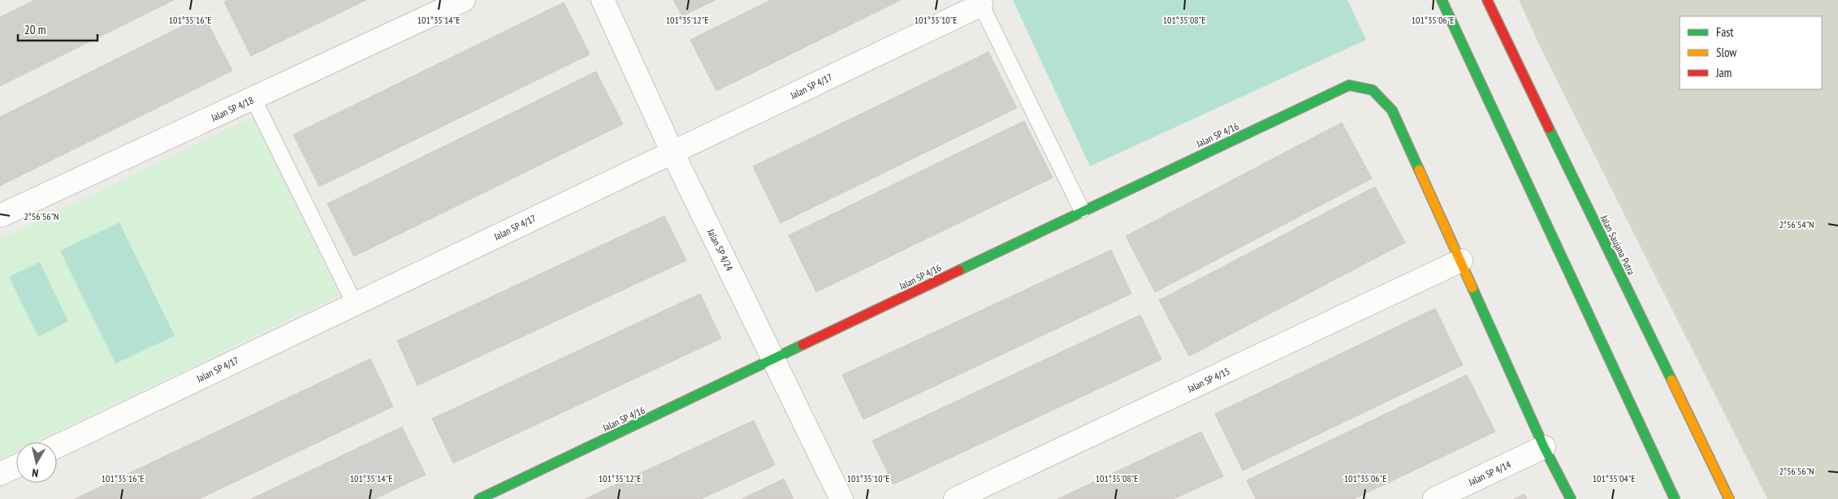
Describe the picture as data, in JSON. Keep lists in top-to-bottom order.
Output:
{
  "streets": {
    "street": [
      "Jalan SP 4/17",
      "Jalan SP 4/18",
      "Jalan SP 4/16",
      "Jalan Saujana Putra",
      "Jalan SP 4/24",
      "Jalan SP 4/15",
      "Jalan SP 4/14"
    ]
  },
  "crossings": [
    ["Jalan SP 4/17", "Jalan SP 4/24"],
    ["Jalan SP 4/16", "Jalan SP 4/24"],
    ["Jalan SP 4/16", "Jalan SP 4/15"]
  ],
  "legend": ["Fast", "Slow", "Jam"],
  "scale_bar": "20 m",
  "north": "bottom",
  "coordinates": [
    "101°35'16\"E",
    "101°35'14\"E",
    "101°35'12\"E",
    "101°35'10\"E",
    "101°35'08\"E",
    "101°35'06\"E",
    "2°56'56\"N",
    "2°56'54\"N",
    "101°35'04\"E"
  ]
}
